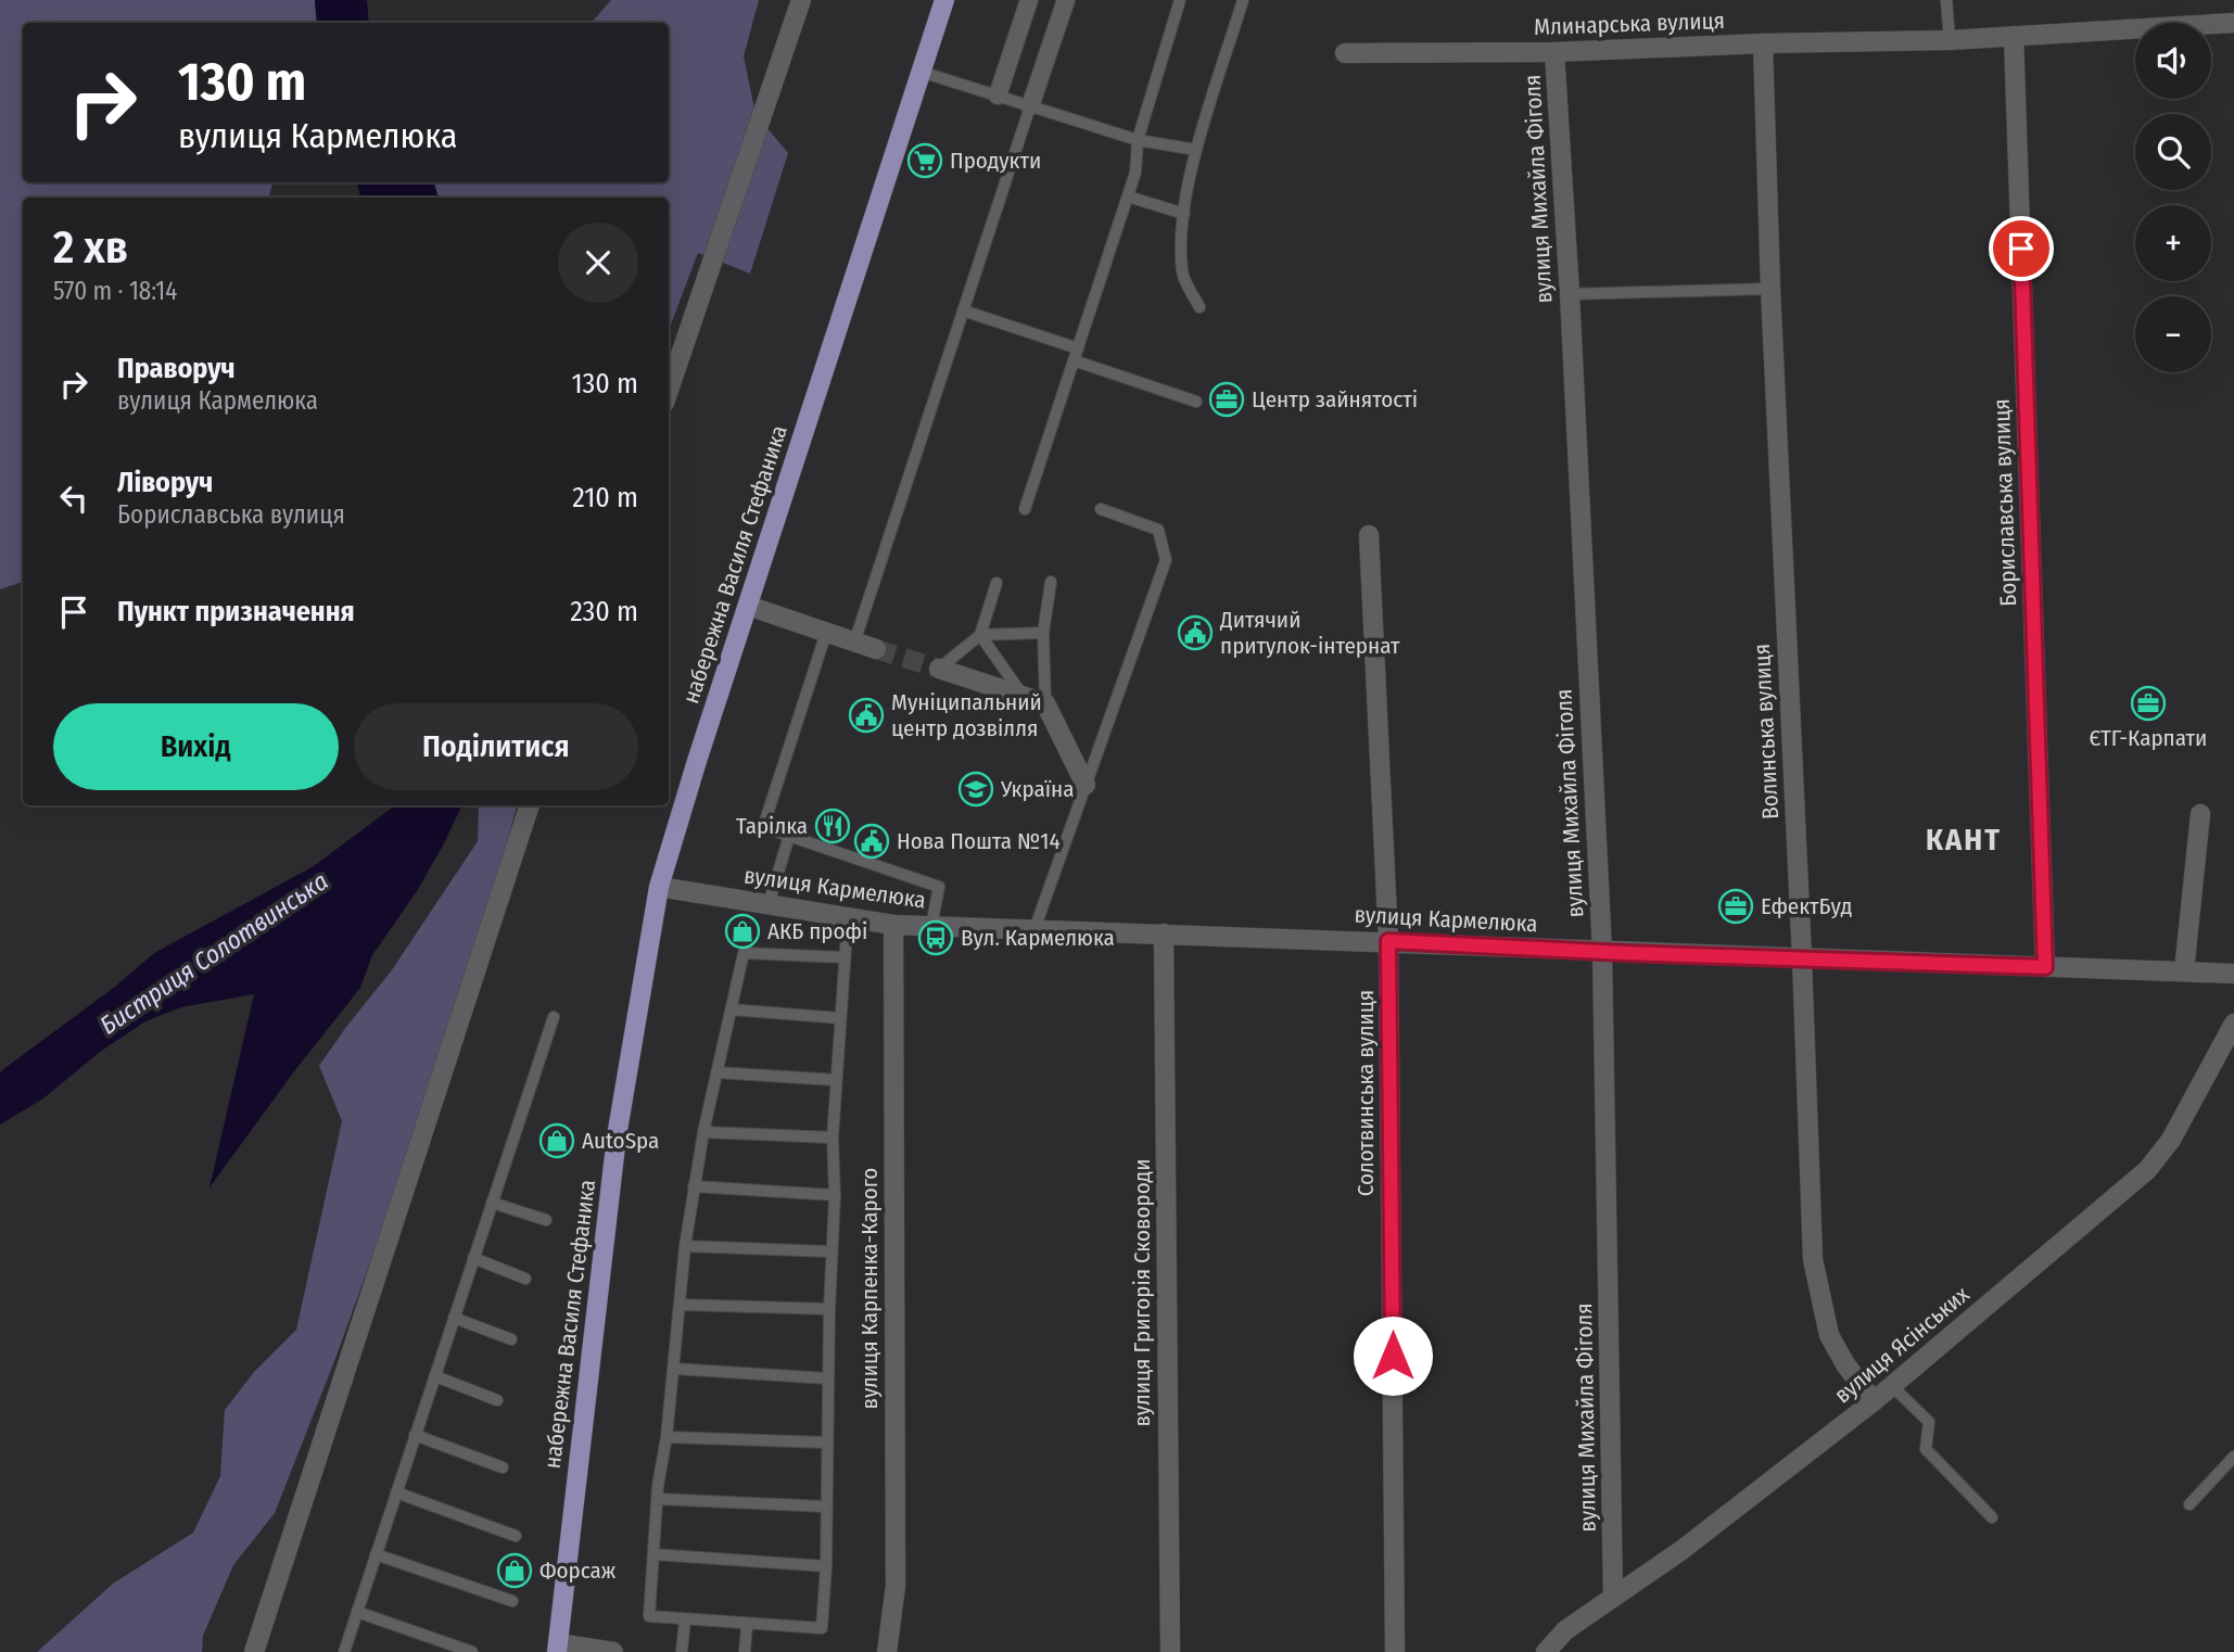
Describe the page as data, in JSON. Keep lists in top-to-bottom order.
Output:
{
  "streets": {
    "main road": ["набережна Василя Стефаника"],
    "street": [
      "Млинарська вулиця",
      "вулиця Михайла Фіголя",
      "Бориславська вулиця",
      "Волинська вулиця",
      "вулиця Кармелюка",
      "Солотвинська вулиця",
      "вулиця Карпенка-Карого",
      "вулиця Григорія Сковороди",
      "вулиця Ясінських"
    ]
  },
  "crossings": [
    ["Млинарська вулиця", "вулиця Михайла Фіголя"],
    ["Млинарська вулиця", "Бориславська вулиця"],
    ["Млинарська вулиця", "Волинська вулиця"],
    ["вулиця Михайла Фіголя", "вулиця Кармелюка"],
    ["вулиця Михайла Фіголя", "вулиця Ясінських"],
    ["Бориславська вулиця", "вулиця Кармелюка"],
    ["набережна Василя Стефаника", "вулиця Кармелюка"],
    ["Волинська вулиця", "вулиця Кармелюка"],
    ["Волинська вулиця", "вулиця Ясінських"],
    ["вулиця Кармелюка", "Солотвинська вулиця"],
    ["вулиця Кармелюка", "вулиця Карпенка-Карого"],
    ["вулиця Кармелюка", "вулиця Григорія Сковороди"]
  ],
  "districts": ["КАНТ"],
  "water": ["Бистриця Солотвинська"],
  "places": {
    "supermarket": ["Продукти"],
    "office": ["Центр зайнятості", "ЄТГ-Карпати", "ЕфектБуд"],
    "public building": ["Дитячий притулок-інтернат", "Муніципальний центр дозвілля", "Нова Пошта №14"],
    "school or university": ["Україна"],
    "restaurant": ["Тарілка"],
    "shop": ["АКБ профі", "AutoSpa", "Форсаж"],
    "bus stop": ["Вул. Кармелюка"]
  },
  "page": {
    "map_buttons": ["+", "−"],
    "turn": ["130 m", "вулиця Кармелюка"],
    "heading": ["2 хв", "570 m · 18:14"],
    "list": [
      {
        "name": "Праворуч",
        "note": "вулиця Кармелюка",
        "value": "130 m"
      },
      {
        "name": "Ліворуч",
        "note": "Бориславська вулиця",
        "value": "210 m"
      },
      {
        "name": "Пункт призначення",
        "value": "230 m"
      }
    ],
    "buttons": ["Вихід", "Поділитися"]
  }
}
